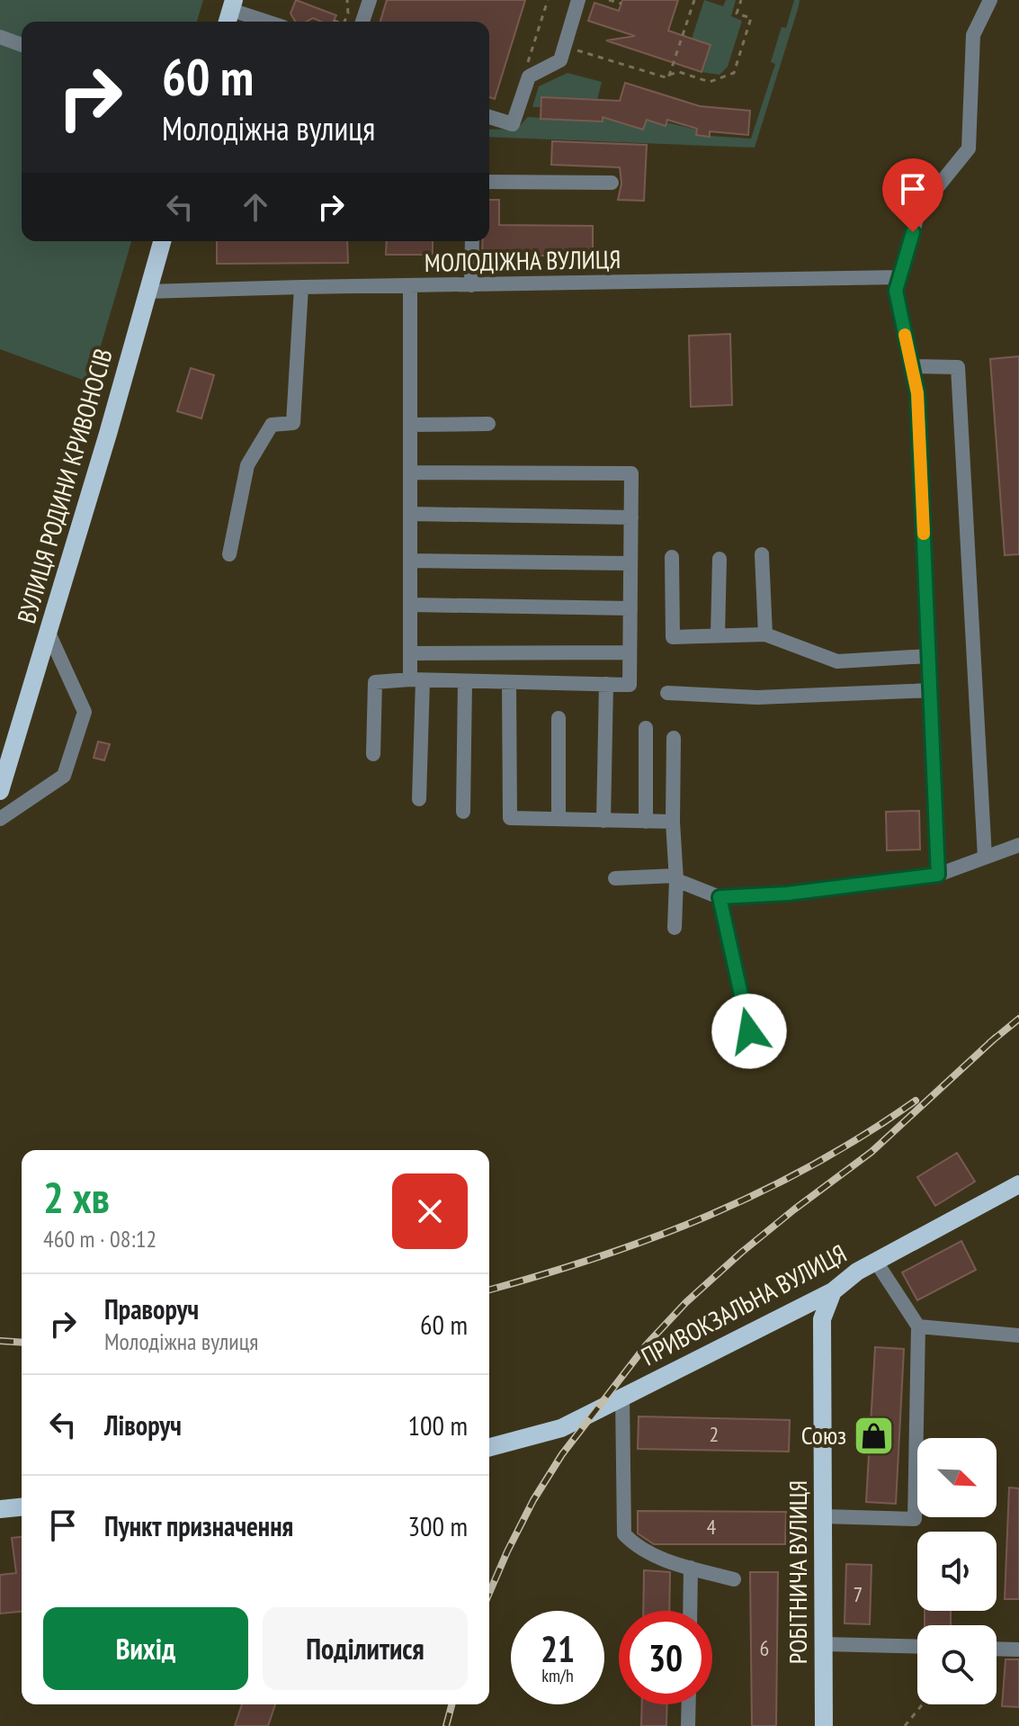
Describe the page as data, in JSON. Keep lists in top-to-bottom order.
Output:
{
  "streets": {
    "main road": ["ВУЛИЦЯ РОДИНИ КРИВОНОСІВ", "ПРИВОКЗАЛЬНА ВУЛИЦЯ", "РОБІТНИЧА ВУЛИЦЯ"],
    "street": ["МОЛОДІЖНА ВУЛИЦЯ"]
  },
  "crossings": [
    ["МОЛОДІЖНА ВУЛИЦЯ", "ВУЛИЦЯ РОДИНИ КРИВОНОСІВ"],
    ["ПРИВОКЗАЛЬНА ВУЛИЦЯ", "РОБІТНИЧА ВУЛИЦЯ"]
  ],
  "places": {
    "shop": ["Союз"]
  },
  "house_numbers": [
    "2",
    "4",
    "7",
    "6"
  ],
  "north": "bottom right",
  "page": {
    "turn": ["60 m", "Молодіжна вулиця"],
    "heading": ["2 хв", "460 m · 08:12"],
    "list": [
      {
        "name": "Праворуч",
        "note": "Молодіжна вулиця",
        "value": "60 m"
      },
      {
        "name": "Ліворуч",
        "value": "100 m"
      },
      {
        "name": "Пункт призначення",
        "value": "300 m"
      }
    ],
    "buttons": ["Вихід", "Поділитися"],
    "speed": "21 km/h",
    "limit": "30"
  }
}
